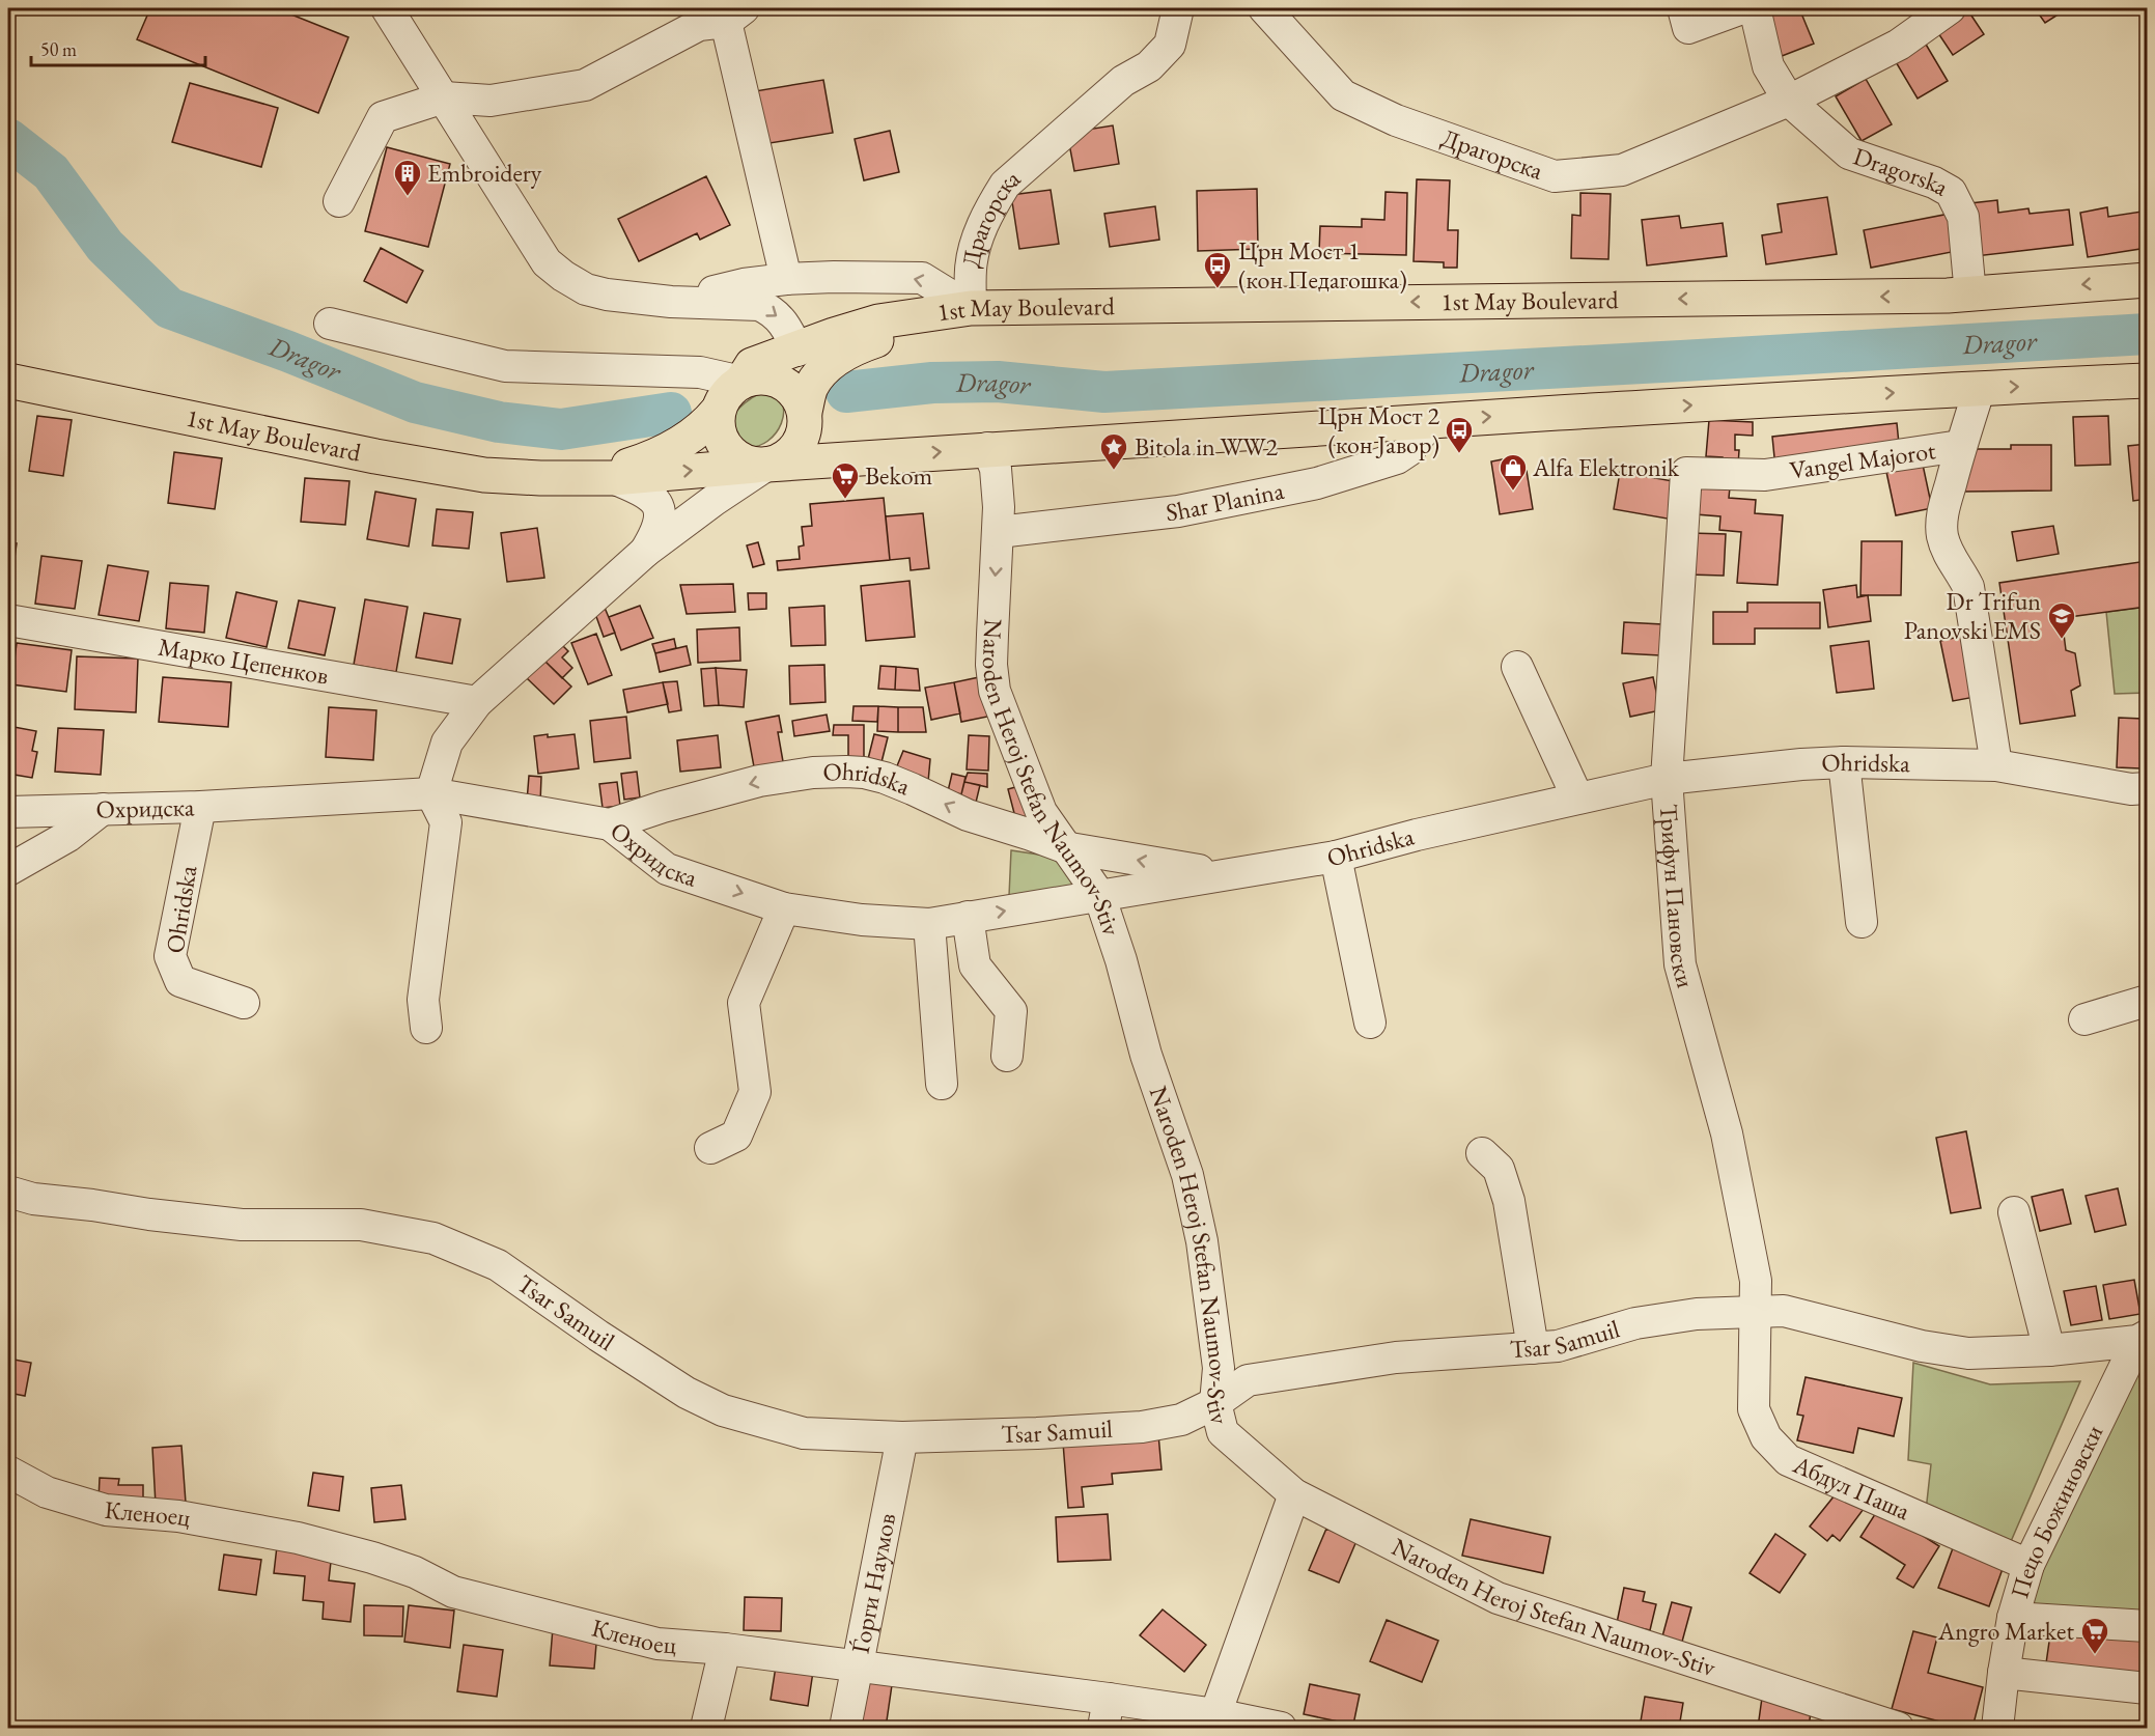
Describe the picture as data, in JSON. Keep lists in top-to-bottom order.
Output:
{
  "streets": {
    "main road": ["1st May Boulevard"],
    "street": [
      "Драгорска",
      "Dragorska",
      "Vangel Majorot",
      "Shar Planina",
      "Марко Цепенков",
      "Ohridska",
      "Naroden Heroj Stefan Naumov-Stiv",
      "Охридска",
      "Трифун Пановски",
      "Tsar Samuil",
      "Абдул Паша",
      "Кленоец",
      "Пецо Божиновски",
      "Ѓорги Наумов"
    ]
  },
  "crossings": [
    ["Драгорска", "Dragorska"],
    ["Драгорска", "1st May Boulevard"],
    ["Dragorska", "1st May Boulevard"],
    ["1st May Boulevard", "Shar Planina"],
    ["1st May Boulevard", "Naroden Heroj Stefan Naumov-Stiv"],
    ["Vangel Majorot", "Трифун Пановски"],
    ["Shar Planina", "Naroden Heroj Stefan Naumov-Stiv"],
    ["Ohridska", "Naroden Heroj Stefan Naumov-Stiv"],
    ["Ohridska", "Охридска"],
    ["Ohridska", "Трифун Пановски"],
    ["Naroden Heroj Stefan Naumov-Stiv", "Охридска"],
    ["Naroden Heroj Stefan Naumov-Stiv", "Tsar Samuil"],
    ["Трифун Пановски", "Tsar Samuil"],
    ["Трифун Пановски", "Абдул Паша"],
    ["Tsar Samuil", "Абдул Паша"],
    ["Tsar Samuil", "Пецо Божиновски"],
    ["Tsar Samuil", "Ѓорги Наумов"],
    ["Абдул Паша", "Пецо Божиновски"],
    ["Кленоец", "Ѓорги Наумов"]
  ],
  "water": ["Dragor"],
  "places": {
    "building": ["Embroidery"],
    "bus stop": ["Црн Мост 1 (кон Педагошка)", "Црн Мост 2 (кон Јавор)"],
    "place": ["Bitola in WW2"],
    "shop": ["Alfa Elektronik"],
    "supermarket": ["Bekom", "Angro Market"],
    "school or university": ["Dr Trifun Panovski EMS"]
  },
  "scale_bar": "50 m"
}
